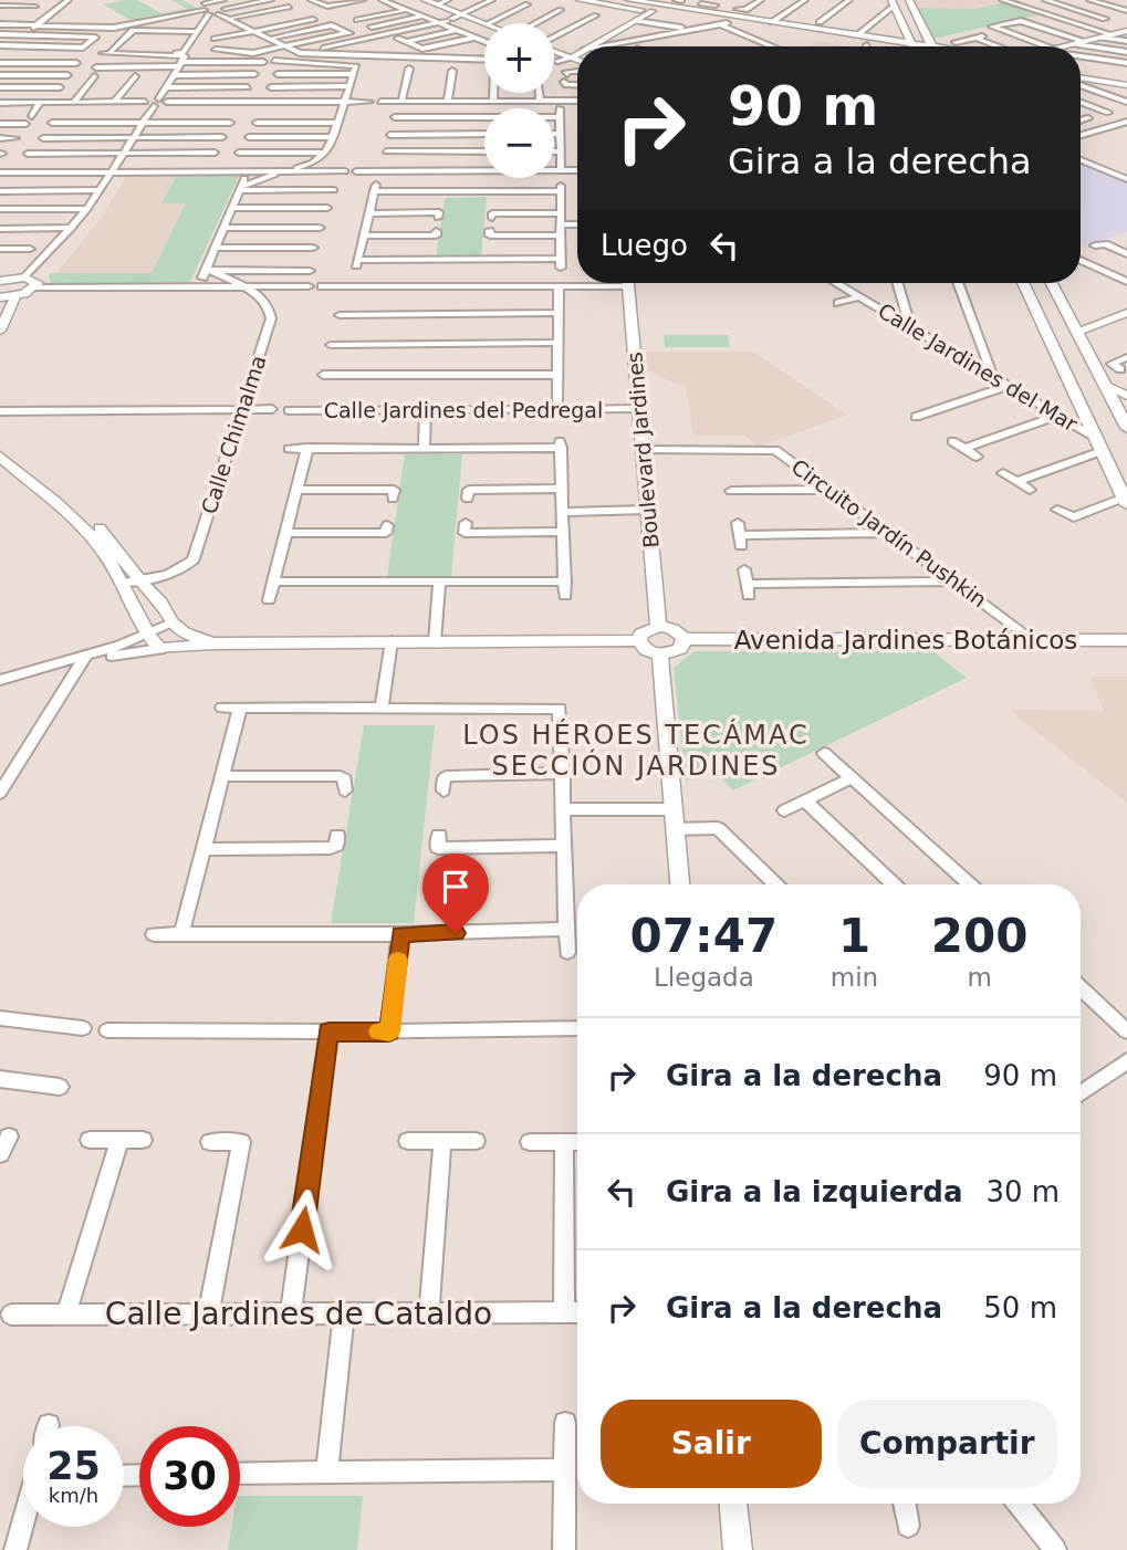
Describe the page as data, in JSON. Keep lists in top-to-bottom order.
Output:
{
  "streets": {
    "street": [
      "Calle Jardines del Mar",
      "Calle Jardines del Pedregal",
      "Calle Chimalma",
      "Boulevard Jardines",
      "Circuito Jardín Pushkin",
      "Avenida Jardines Botánicos",
      "Calle Jardines de Cataldo"
    ]
  },
  "crossings": [
    ["Calle Jardines del Pedregal", "Boulevard Jardines"],
    ["Boulevard Jardines", "Circuito Jardín Pushkin"],
    ["Boulevard Jardines", "Avenida Jardines Botánicos"],
    ["Circuito Jardín Pushkin", "Avenida Jardines Botánicos"]
  ],
  "districts": ["LOS HÉROES TECÁMAC SECCIÓN JARDINES"],
  "page": {
    "map_buttons": ["+", "−"],
    "turn": ["90 m", "Gira a la derecha"],
    "then": "Luego",
    "eta": [
      "07:47",
      "Llegada",
      "1",
      "min",
      "200",
      "m"
    ],
    "list": [
      {
        "name": "Gira a la derecha",
        "value": "90 m"
      },
      {
        "name": "Gira a la izquierda",
        "value": "30 m"
      },
      {
        "name": "Gira a la derecha",
        "value": "50 m"
      }
    ],
    "buttons": ["Salir", "Compartir"],
    "speed": "25 km/h",
    "limit": "30"
  }
}
